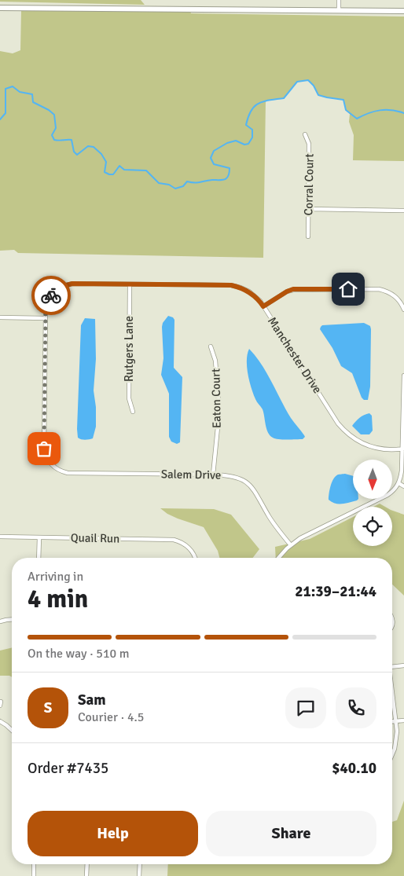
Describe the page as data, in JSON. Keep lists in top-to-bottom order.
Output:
{
  "streets": {
    "street": [
      "Corral Court",
      "Rutgers Lane",
      "Manchester Drive",
      "Eaton Court",
      "Salem Drive",
      "Quail Run"
    ]
  },
  "crossings": [
    ["Rutgers Lane", "Manchester Drive"],
    ["Manchester Drive", "Salem Drive"],
    ["Eaton Court", "Salem Drive"]
  ],
  "north": "bottom",
  "page": {
    "heading": ["4 min", "Arriving in", "21:39–21:44"],
    "panel": [
      "Sam",
      "Courier · 4.5",
      "Order #7435",
      "$40.10"
    ],
    "bar": "On the way · 510 m",
    "round": "S",
    "buttons": ["Help", "Share"]
  }
}
